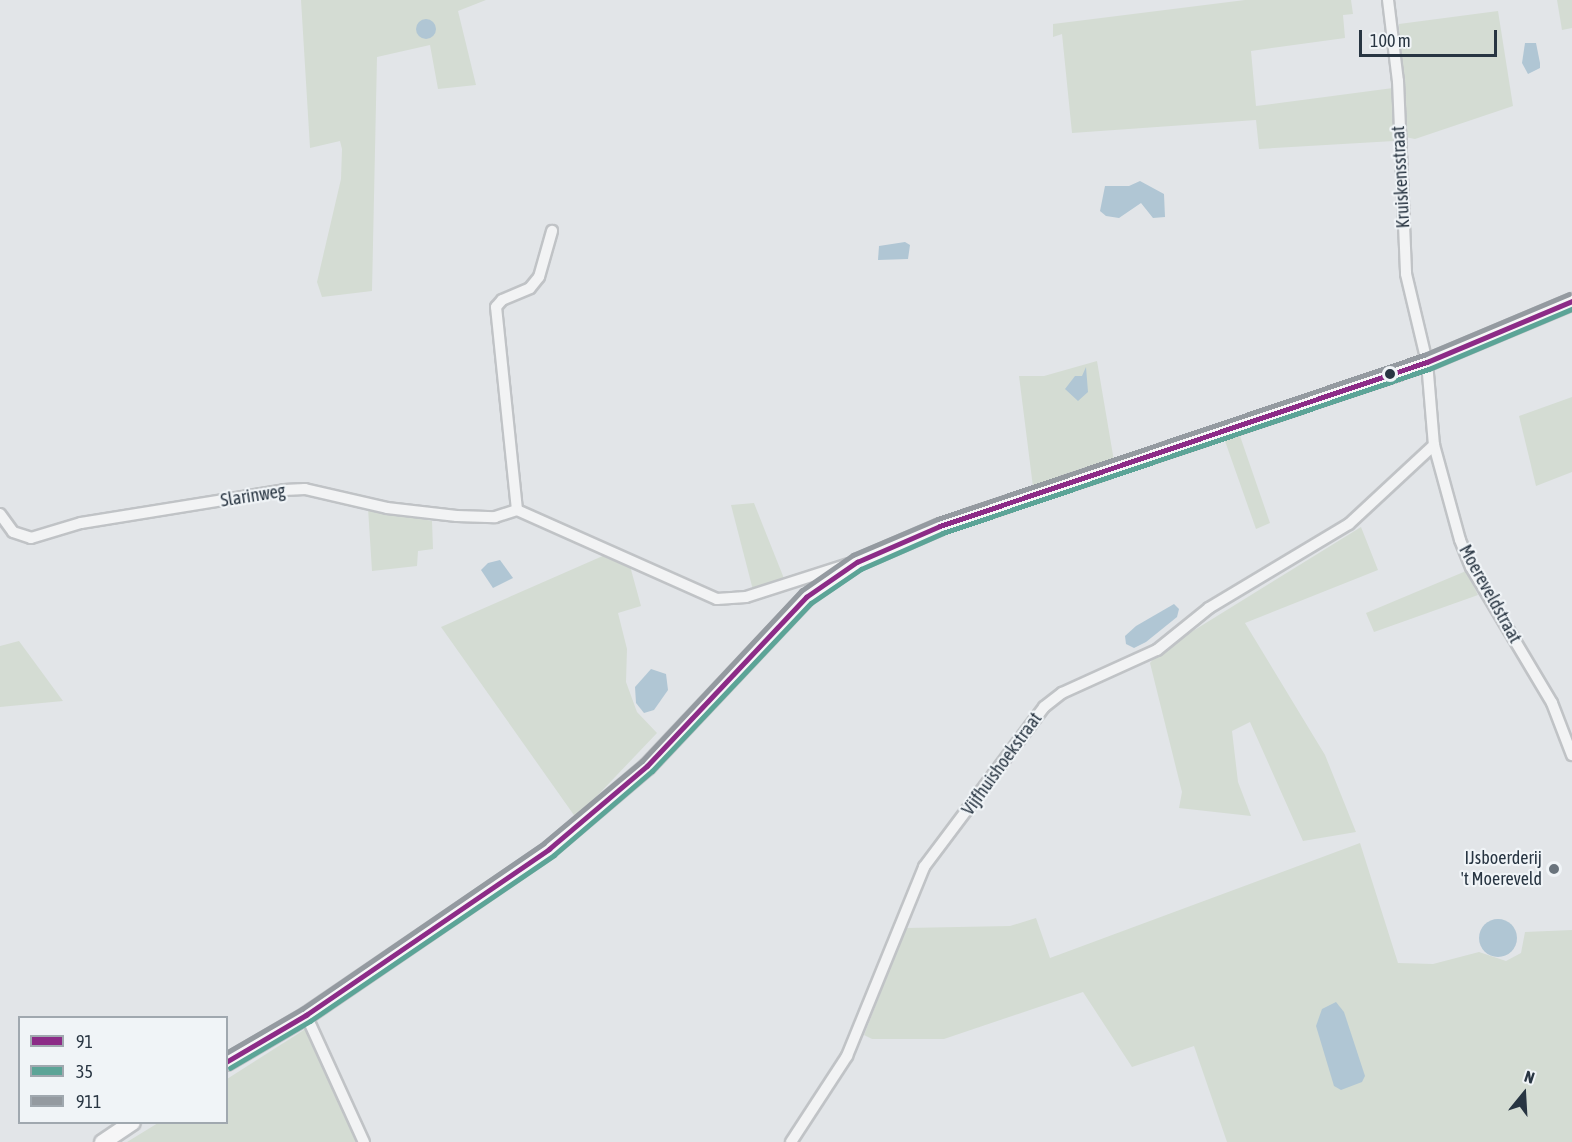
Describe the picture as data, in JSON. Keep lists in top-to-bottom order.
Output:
{
  "streets": {
    "street": [
      "Kruiskensstraat",
      "Slarinweg",
      "Moereveldstraat",
      "Vijfhuishoekstraat"
    ]
  },
  "crossings": [
    ["Kruiskensstraat", "Moereveldstraat"],
    ["Moereveldstraat", "Vijfhuishoekstraat"]
  ],
  "places": ["IJsboerderij 't Moereveld"],
  "lines": ["transit line 911", "transit line 91", "transit line 35"],
  "legend": ["91", "35", "911"],
  "scale_bar": "100 m",
  "north": "top"
}
